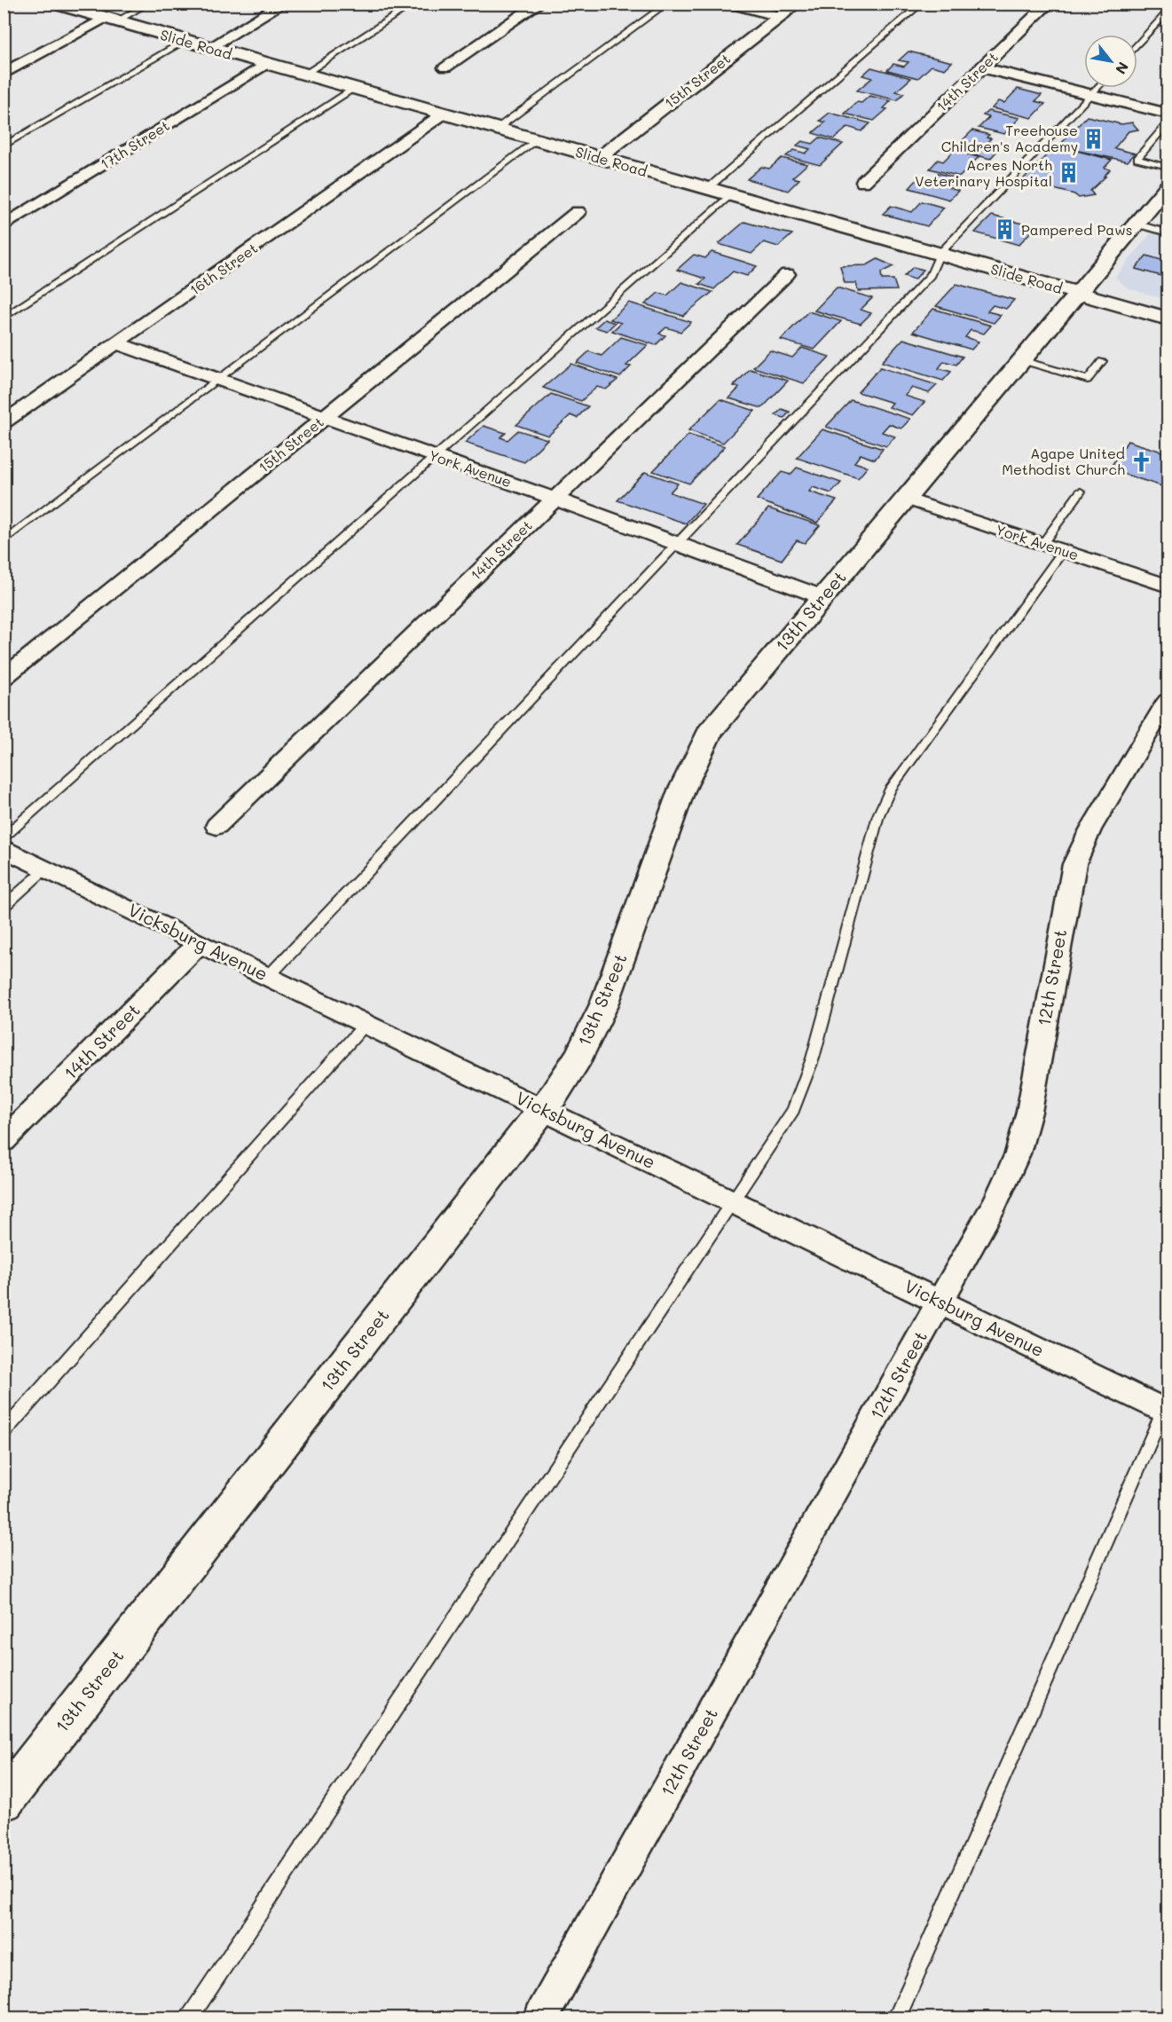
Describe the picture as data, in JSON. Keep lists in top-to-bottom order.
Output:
{
  "streets": {
    "street": [
      "Slide Road",
      "15th Street",
      "14th Street",
      "17th Street",
      "16th Street",
      "York Avenue",
      "13th Street",
      "Vicksburg Avenue",
      "12th Street"
    ]
  },
  "crossings": [
    ["Slide Road", "15th Street"],
    ["Slide Road", "17th Street"],
    ["Slide Road", "16th Street"],
    ["Slide Road", "13th Street"],
    ["15th Street", "York Avenue"],
    ["14th Street", "York Avenue"],
    ["14th Street", "Vicksburg Avenue"],
    ["16th Street", "York Avenue"],
    ["York Avenue", "13th Street"],
    ["13th Street", "Vicksburg Avenue"],
    ["Vicksburg Avenue", "12th Street"]
  ],
  "places": {
    "building": ["Treehouse Children's Academy", "Acres North Veterinary Hospital", "Pampered Paws"],
    "church": ["Agape United Methodist Church"]
  },
  "north": "bottom right"
}
